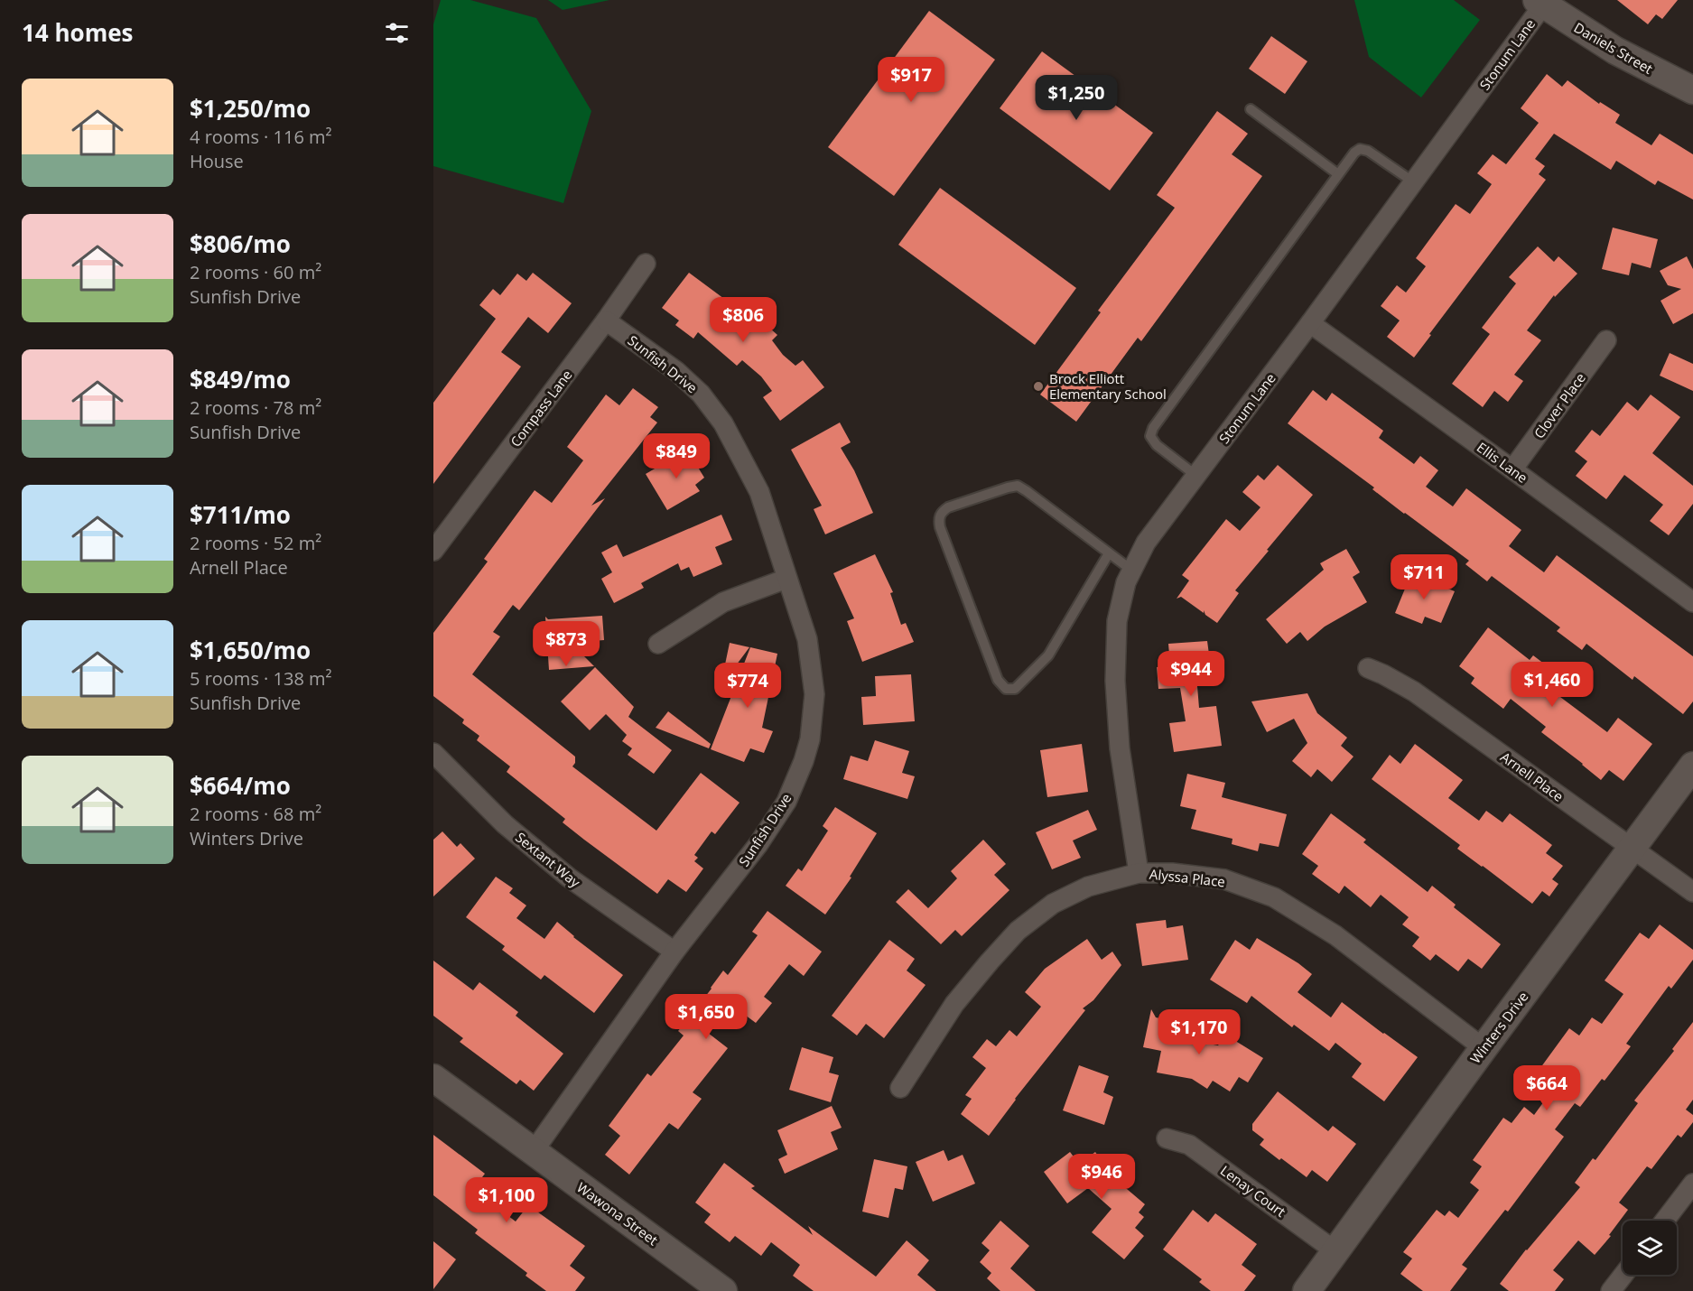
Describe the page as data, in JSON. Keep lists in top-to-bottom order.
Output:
{
  "streets": {
    "street": [
      "Daniels Street",
      "Stonum Lane",
      "Sunfish Drive",
      "Clover Place",
      "Compass Lane",
      "Ellis Lane",
      "Arnell Place",
      "Sextant Way",
      "Alyssa Place",
      "Winters Drive",
      "Lenay Court",
      "Wawona Street"
    ]
  },
  "crossings": [
    ["Daniels Street", "Stonum Lane"],
    ["Stonum Lane", "Ellis Lane"],
    ["Stonum Lane", "Alyssa Place"],
    ["Sunfish Drive", "Compass Lane"],
    ["Sunfish Drive", "Sextant Way"],
    ["Sunfish Drive", "Wawona Street"],
    ["Clover Place", "Ellis Lane"],
    ["Arnell Place", "Winters Drive"],
    ["Alyssa Place", "Winters Drive"],
    ["Winters Drive", "Lenay Court"]
  ],
  "places": ["Brock Elliott Elementary School"],
  "page": {
    "heading": "14 homes",
    "price": [
      "$917",
      "$1,250",
      "$806",
      "$849",
      "$711",
      "$873",
      "$944",
      "$1,460",
      "$774",
      "$1,650",
      "$1,170",
      "$664",
      "$946",
      "$1,100"
    ],
    "list": [
      {
        "name": "$1,250/mo",
        "note": "4 rooms · 116 m² · House"
      },
      {
        "name": "$806/mo",
        "note": "2 rooms · 60 m² · Sunfish Drive"
      },
      {
        "name": "$849/mo",
        "note": "2 rooms · 78 m² · Sunfish Drive"
      },
      {
        "name": "$711/mo",
        "note": "2 rooms · 52 m² · Arnell Place"
      },
      {
        "name": "$1,650/mo",
        "note": "5 rooms · 138 m² · Sunfish Drive"
      },
      {
        "name": "$664/mo",
        "note": "2 rooms · 68 m² · Winters Drive"
      }
    ]
  }
}
